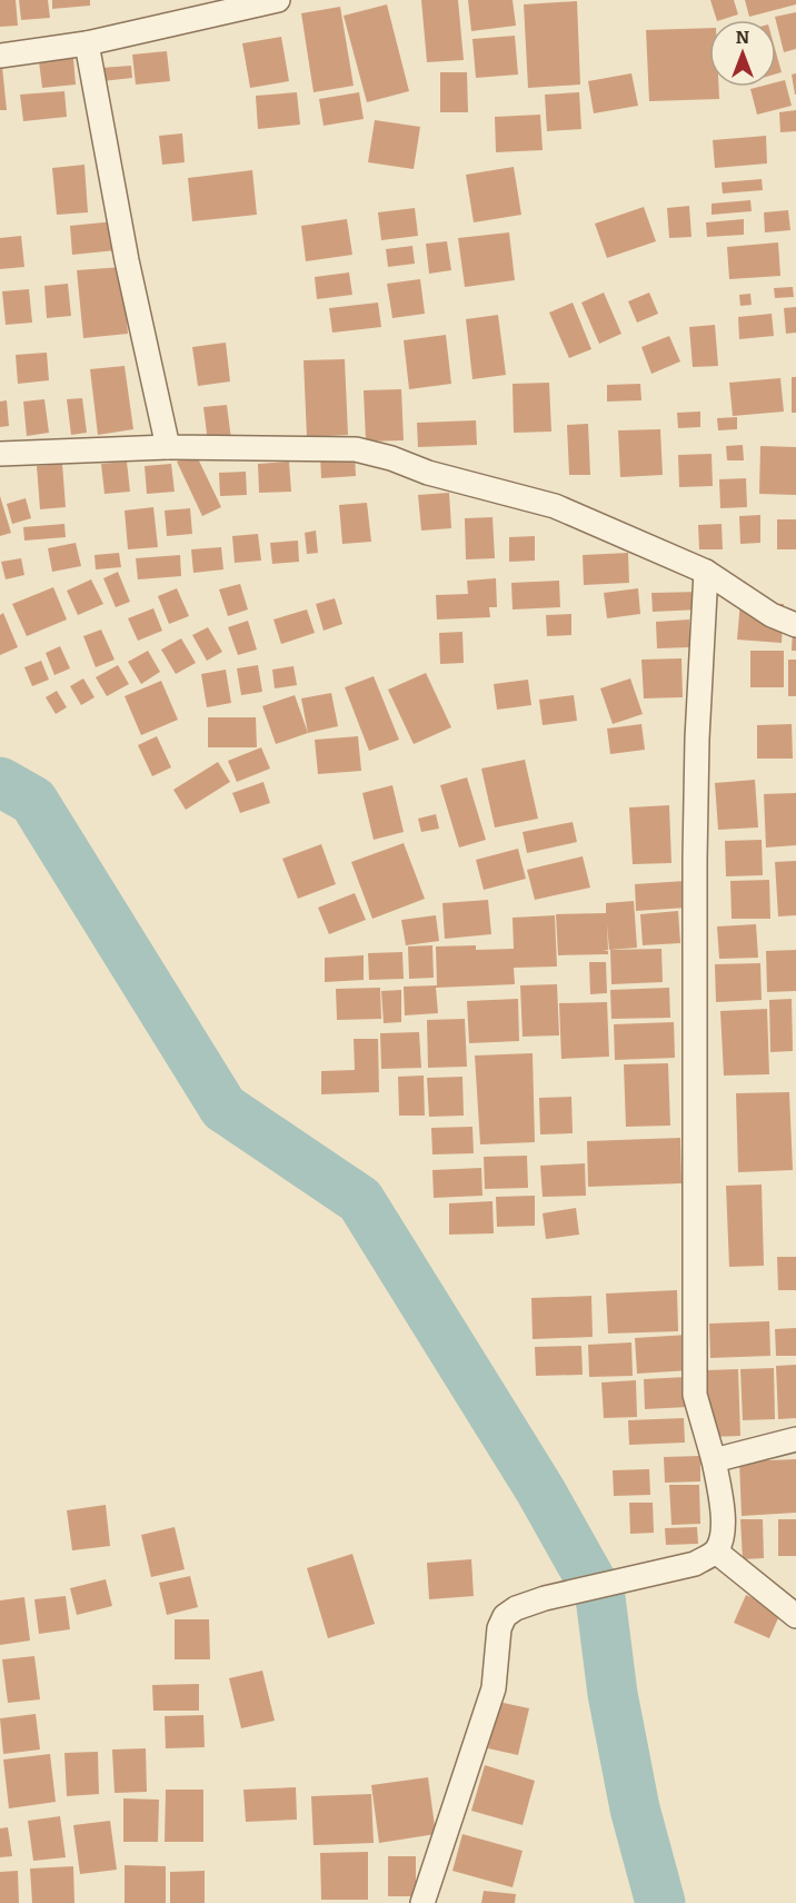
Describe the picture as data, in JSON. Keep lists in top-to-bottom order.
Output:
{
  "north": "top"
}
